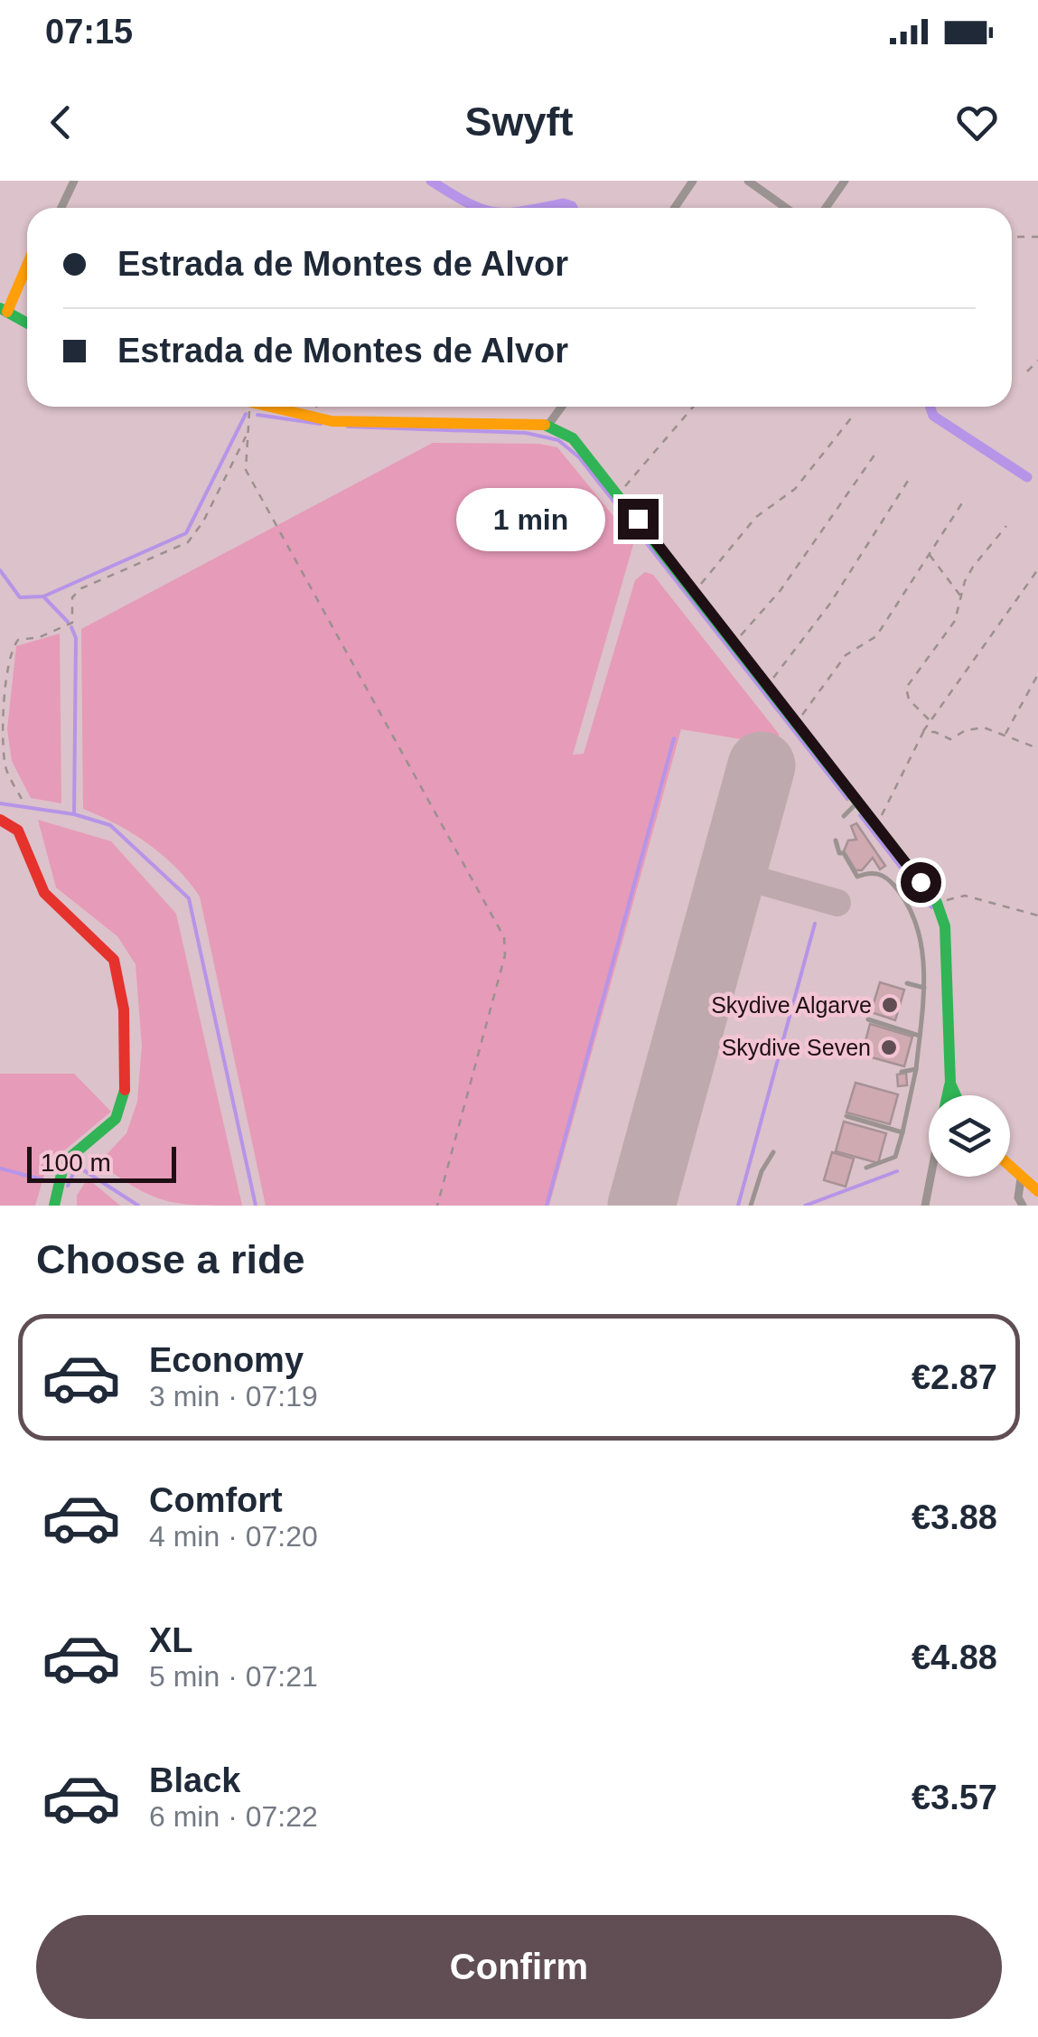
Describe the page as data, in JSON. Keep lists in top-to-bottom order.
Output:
{
  "places": ["Skydive Algarve", "Skydive Seven"],
  "scale_bar": "100 m",
  "page": {
    "status": "07:15",
    "header": "Swyft",
    "banner": ["Estrada de Montes de Alvor", "Estrada de Montes de Alvor"],
    "bubble": "1 min",
    "scale": "100 m",
    "heading": "Choose a ride",
    "list": [
      {
        "name": "Economy",
        "note": "3 min · 07:19",
        "value": "€2.87"
      },
      {
        "name": "Comfort",
        "note": "4 min · 07:20",
        "value": "€3.88"
      },
      {
        "name": "XL",
        "note": "5 min · 07:21",
        "value": "€4.88"
      },
      {
        "name": "Black",
        "note": "6 min · 07:22",
        "value": "€3.57"
      }
    ],
    "buttons": "Confirm"
  }
}
